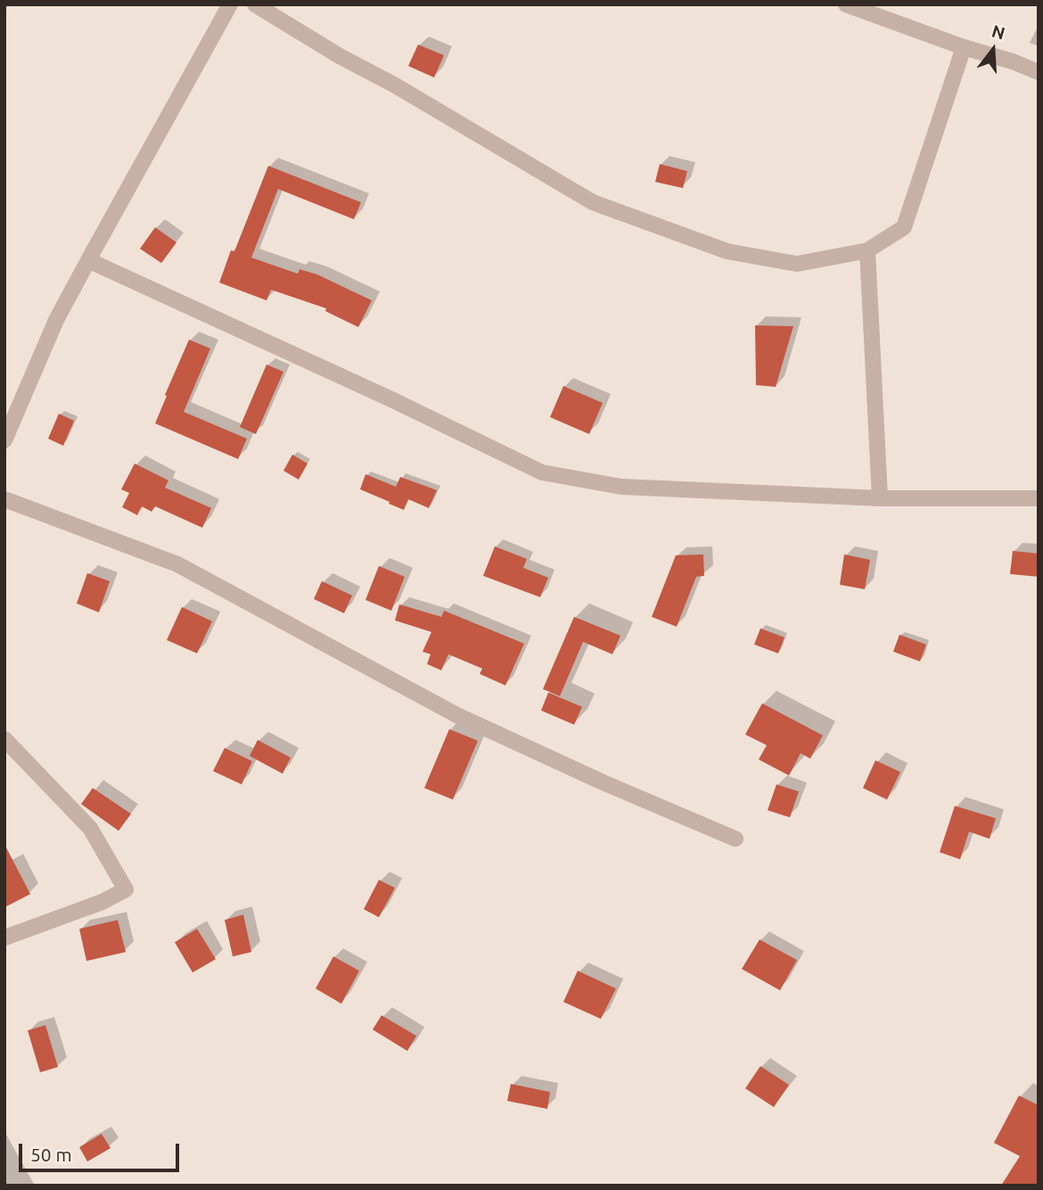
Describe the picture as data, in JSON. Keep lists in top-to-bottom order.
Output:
{
  "scale_bar": "50 m",
  "north": "top"
}
